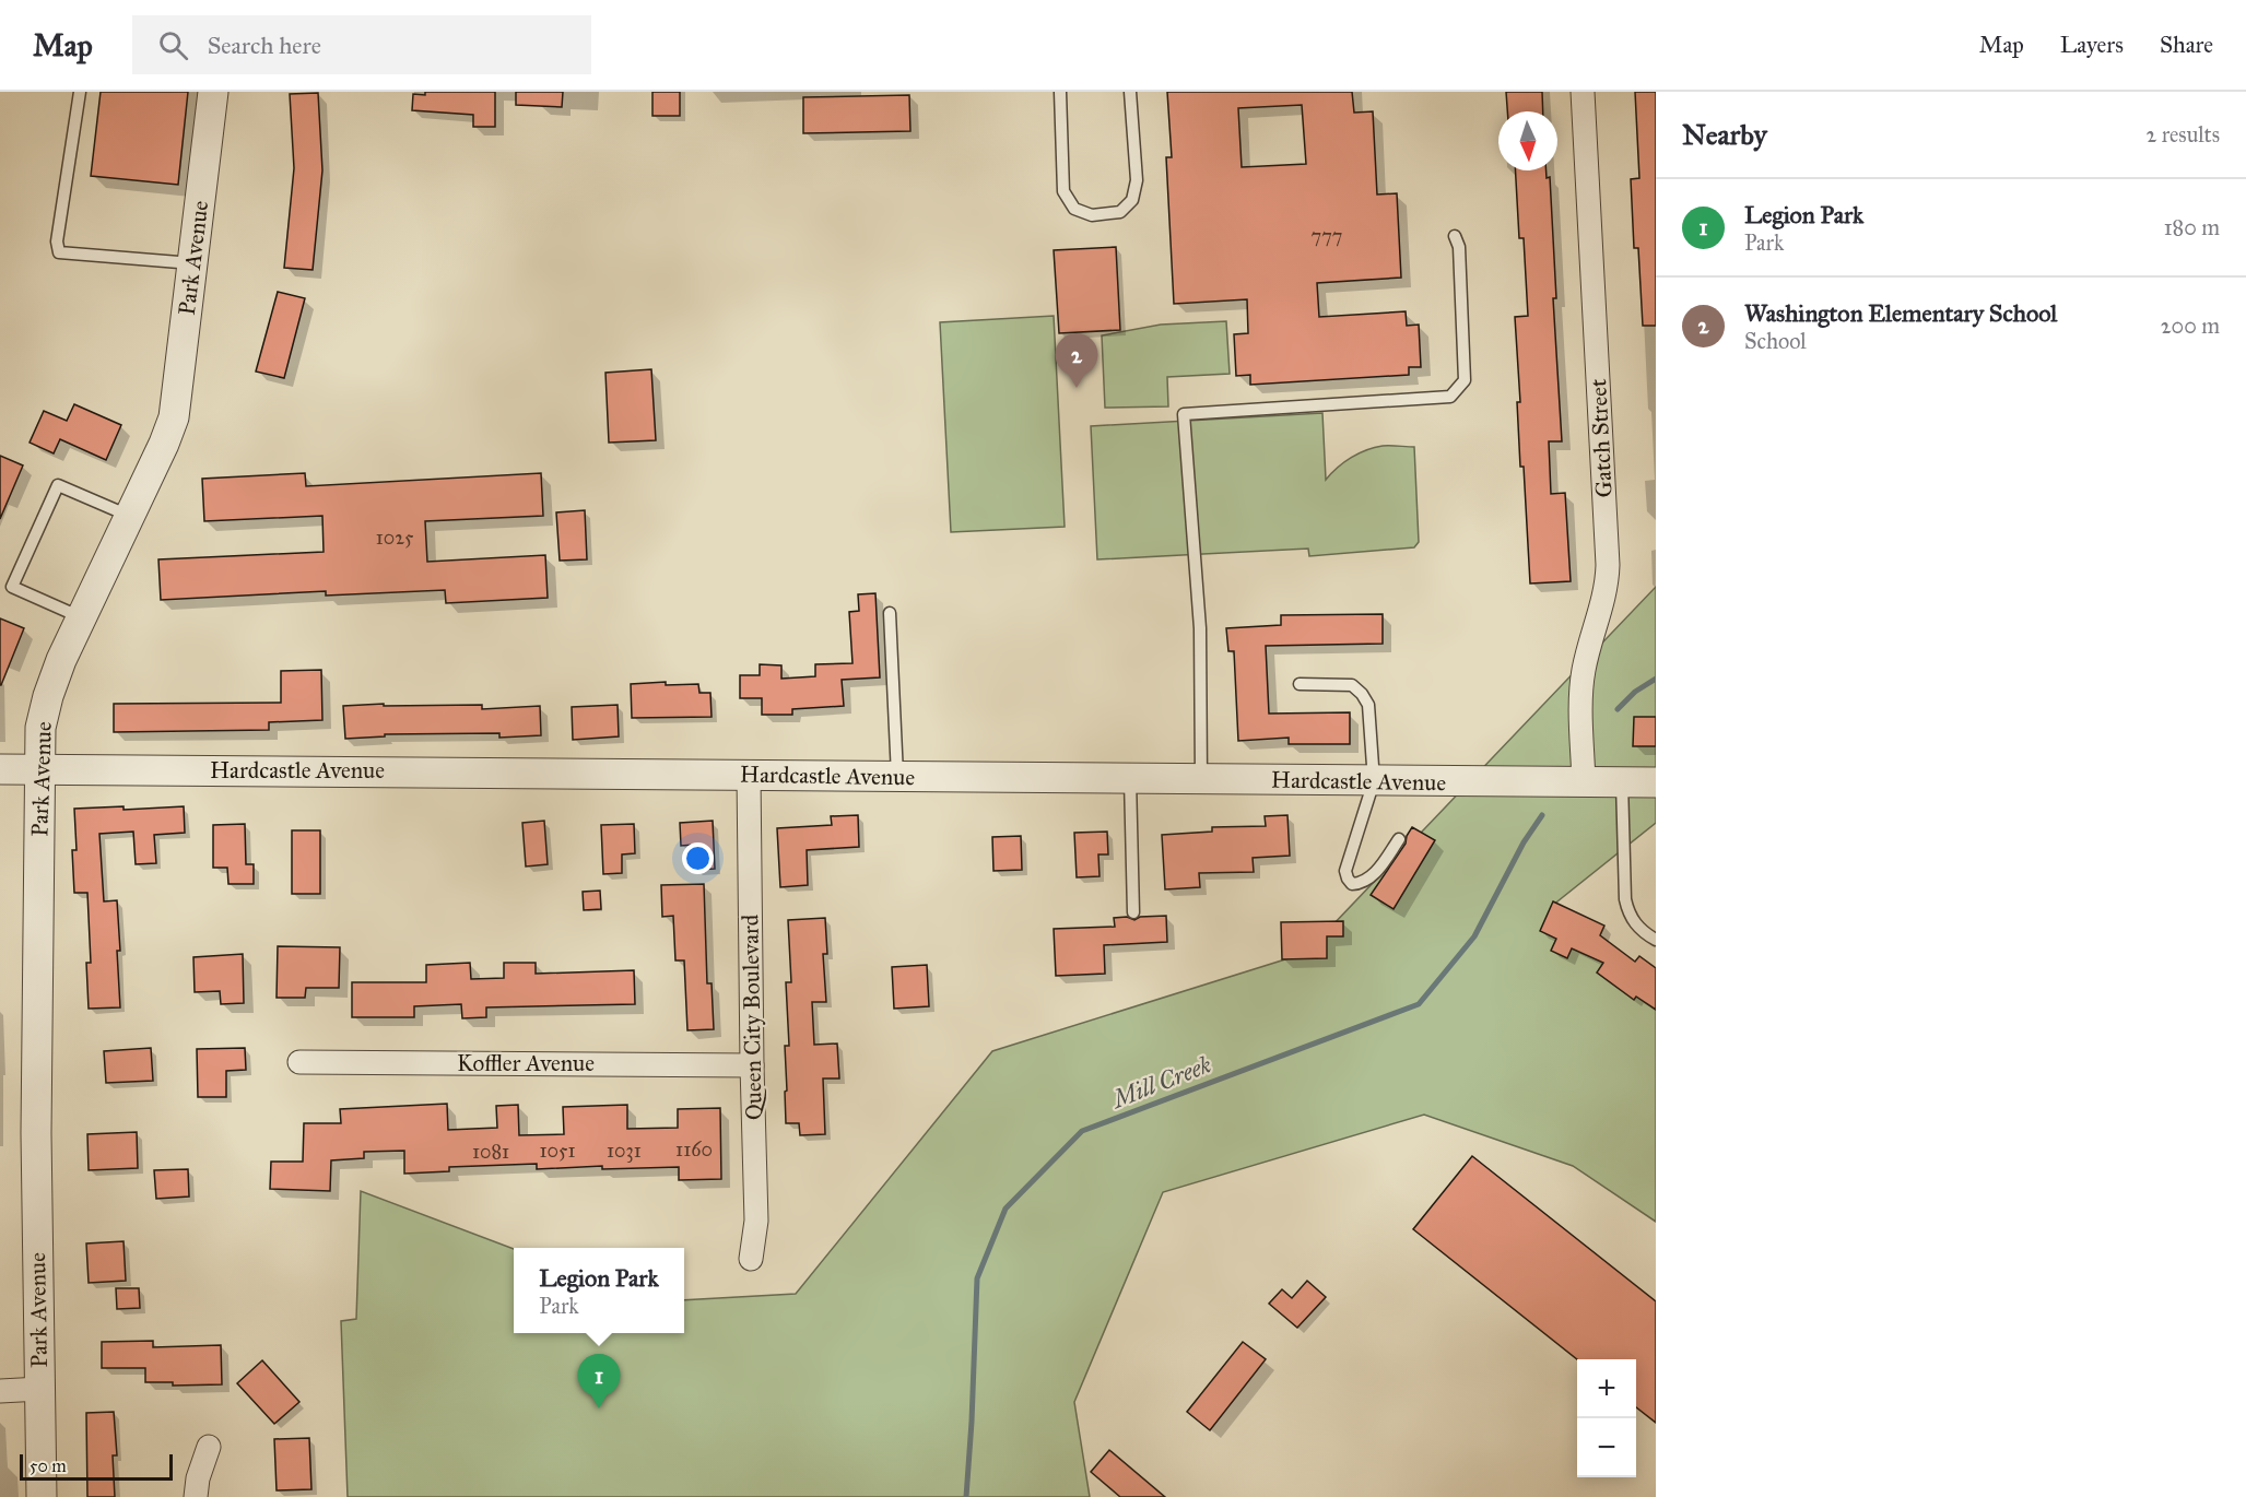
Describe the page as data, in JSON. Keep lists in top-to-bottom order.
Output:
{
  "streets": {
    "street": [
      "Park Avenue",
      "Gatch Street",
      "Hardcastle Avenue",
      "Queen City Boulevard",
      "Koffler Avenue"
    ]
  },
  "crossings": [
    ["Park Avenue", "Hardcastle Avenue"],
    ["Gatch Street", "Hardcastle Avenue"],
    ["Hardcastle Avenue", "Queen City Boulevard"],
    ["Queen City Boulevard", "Koffler Avenue"]
  ],
  "water": ["Mill Creek"],
  "house_numbers": [
    "777",
    "1025",
    "1160",
    "1051",
    "1031",
    "1081"
  ],
  "scale_bar": "50 m",
  "north": "bottom",
  "page": {
    "header": "Map",
    "search": "Search here",
    "nav": ["Map", "Layers", "Share"],
    "heading": ["Nearby", "2 results"],
    "list": [
      {
        "mark": "1",
        "name": "Legion Park",
        "note": "Park",
        "value": "180 m"
      },
      {
        "mark": "2",
        "name": "Washington Elementary School",
        "note": "School",
        "value": "200 m"
      }
    ],
    "pins": ["2", "1"],
    "popup": ["Legion Park", "Park"],
    "map_buttons": ["+", "−"],
    "scale": "50 m"
  }
}
